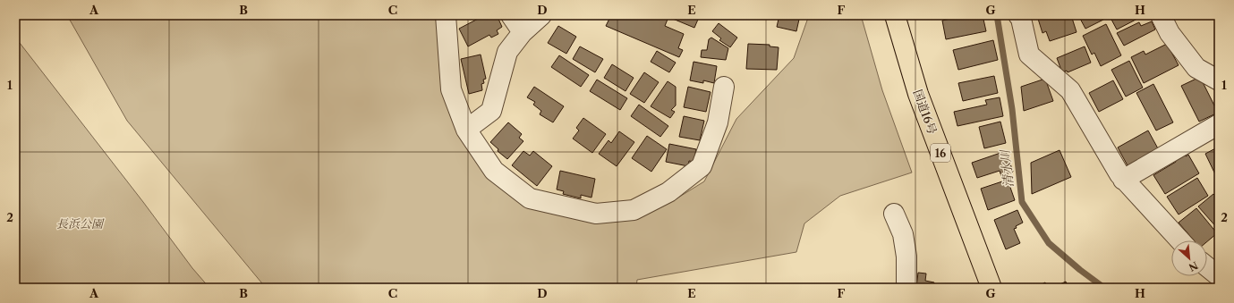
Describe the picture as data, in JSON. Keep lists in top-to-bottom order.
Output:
{
  "streets": {
    "highway": ["国道16号", "16"]
  },
  "water": ["清水川"],
  "parks": ["長浜公園"],
  "north": "bottom right",
  "grid": {
    "columns": [
      "A",
      "B",
      "C",
      "D",
      "E",
      "F",
      "G",
      "H"
    ],
    "rows": ["1", "2"]
  }
}
